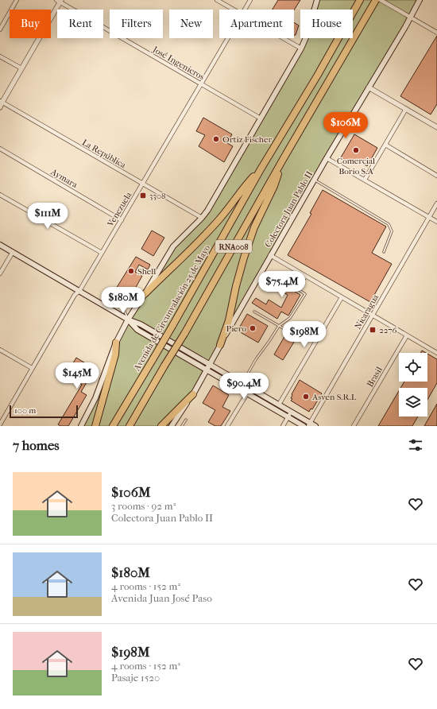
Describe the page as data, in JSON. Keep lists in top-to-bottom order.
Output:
{
  "streets": {
    "highway": ["RNA008", "Avenida de Circunvalación 25 de Mayo"],
    "main road": ["Colectora Juan Pablo II"],
    "street": [
      "José Ingenieros",
      "La República",
      "Aymara",
      "Venezuela",
      "Nicaragua",
      "Brasil"
    ]
  },
  "crossings": [
    ["José Ingenieros", "Venezuela"],
    ["La República", "Venezuela"],
    ["Aymara", "Venezuela"]
  ],
  "places": {
    "other": [
      "Ortiz Fischer",
      "Comercial Borio S.A",
      "Shell",
      "Piero",
      "Asven S.R.L"
    ],
    "transit": ["3308", "2276"]
  },
  "scale_bar": "100 m",
  "page": {
    "chip": [
      "Buy",
      "Rent",
      "Filters",
      "New",
      "Apartment",
      "House"
    ],
    "price": [
      "$106M",
      "$111M",
      "$75.4M",
      "$180M",
      "$198M",
      "$145M",
      "$90.4M"
    ],
    "scale": "100 m",
    "heading": "7 homes",
    "list": [
      {
        "name": "$106M",
        "note": "3 rooms · 92 m² · Colectora Juan Pablo II"
      },
      {
        "name": "$180M",
        "note": "4 rooms · 152 m² · Avenida Juan José Paso"
      },
      {
        "name": "$198M",
        "note": "4 rooms · 152 m² · Pasaje 1520"
      }
    ]
  }
}
